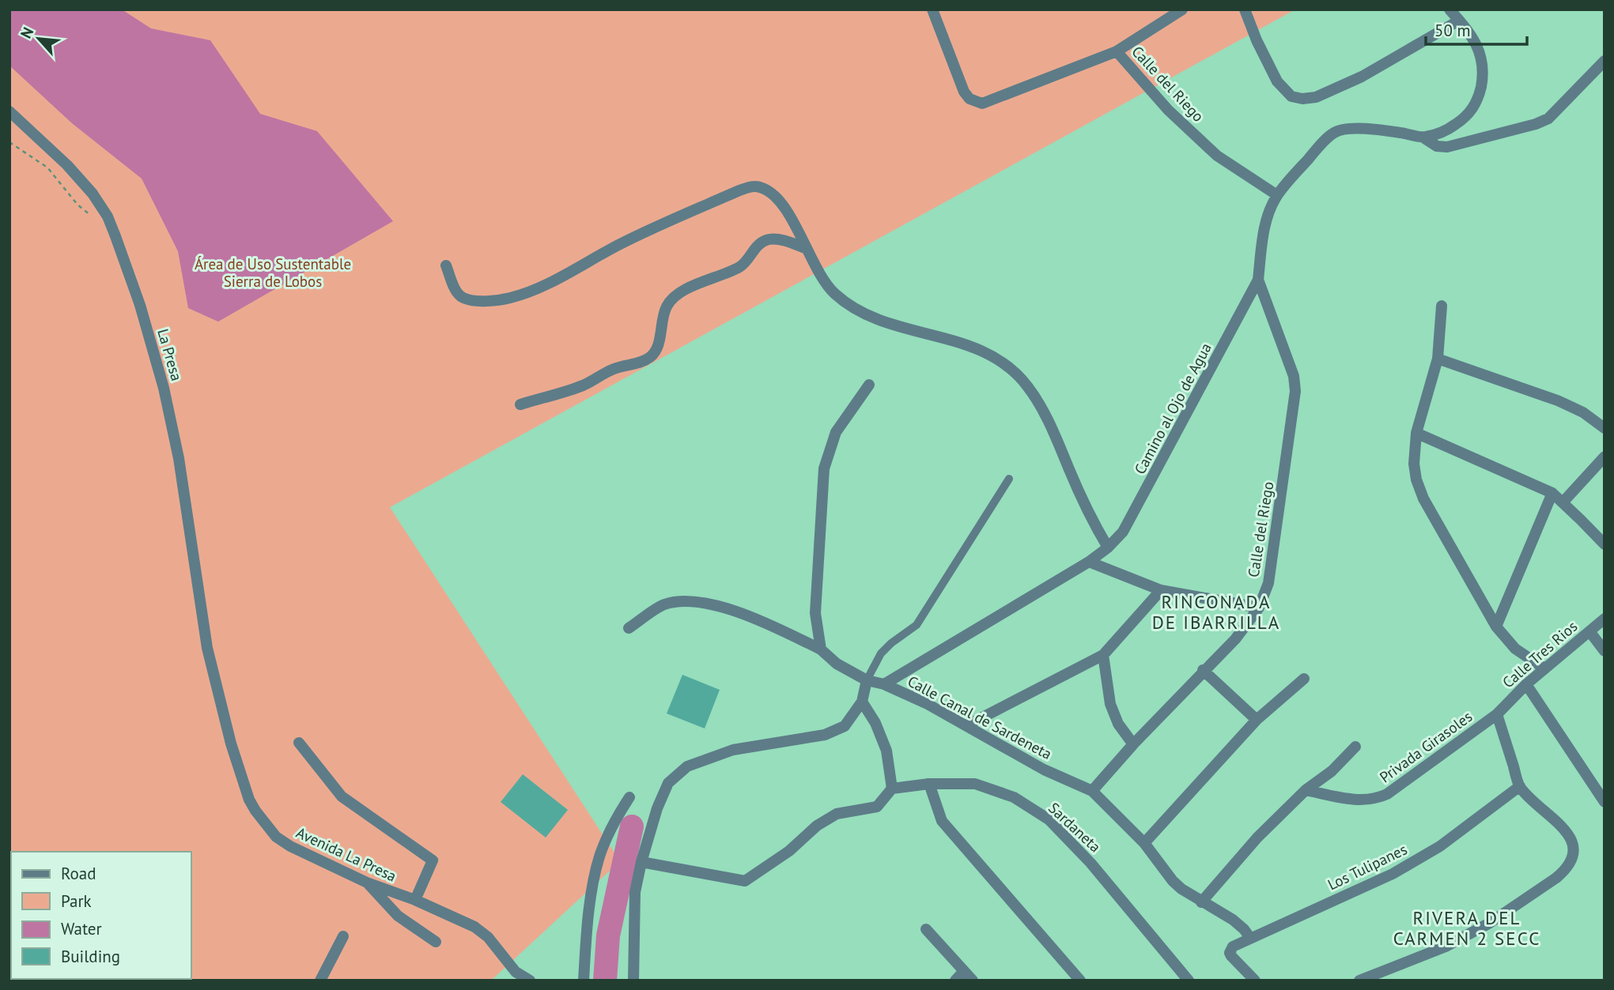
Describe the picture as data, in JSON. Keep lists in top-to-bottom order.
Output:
{
  "streets": {
    "street": [
      "Calle del Riego",
      "La Presa",
      "Camino al Ojo de Agua",
      "Calle Tres Rios",
      "Calle Canal de Sardeneta",
      "Privada Girasoles",
      "Sardaneta",
      "Avenida La Presa",
      "Los Tulipanes"
    ]
  },
  "crossings": [
    ["Calle del Riego", "Camino al Ojo de Agua"],
    ["Calle del Riego", "Calle Canal de Sardeneta"],
    ["La Presa", "Avenida La Presa"],
    ["Camino al Ojo de Agua", "Calle Canal de Sardeneta"],
    ["Calle Tres Rios", "Privada Girasoles"],
    ["Calle Canal de Sardeneta", "Los Tulipanes"]
  ],
  "districts": ["RINCONADA DE IBARRILLA", "RIVERA DEL CARMEN 2 SECC"],
  "parks": ["Área de Uso Sustentable Sierra de Lobos"],
  "legend": [
    "Road",
    "Park",
    "Water",
    "Building"
  ],
  "scale_bar": "50 m",
  "north": "top left"
}
